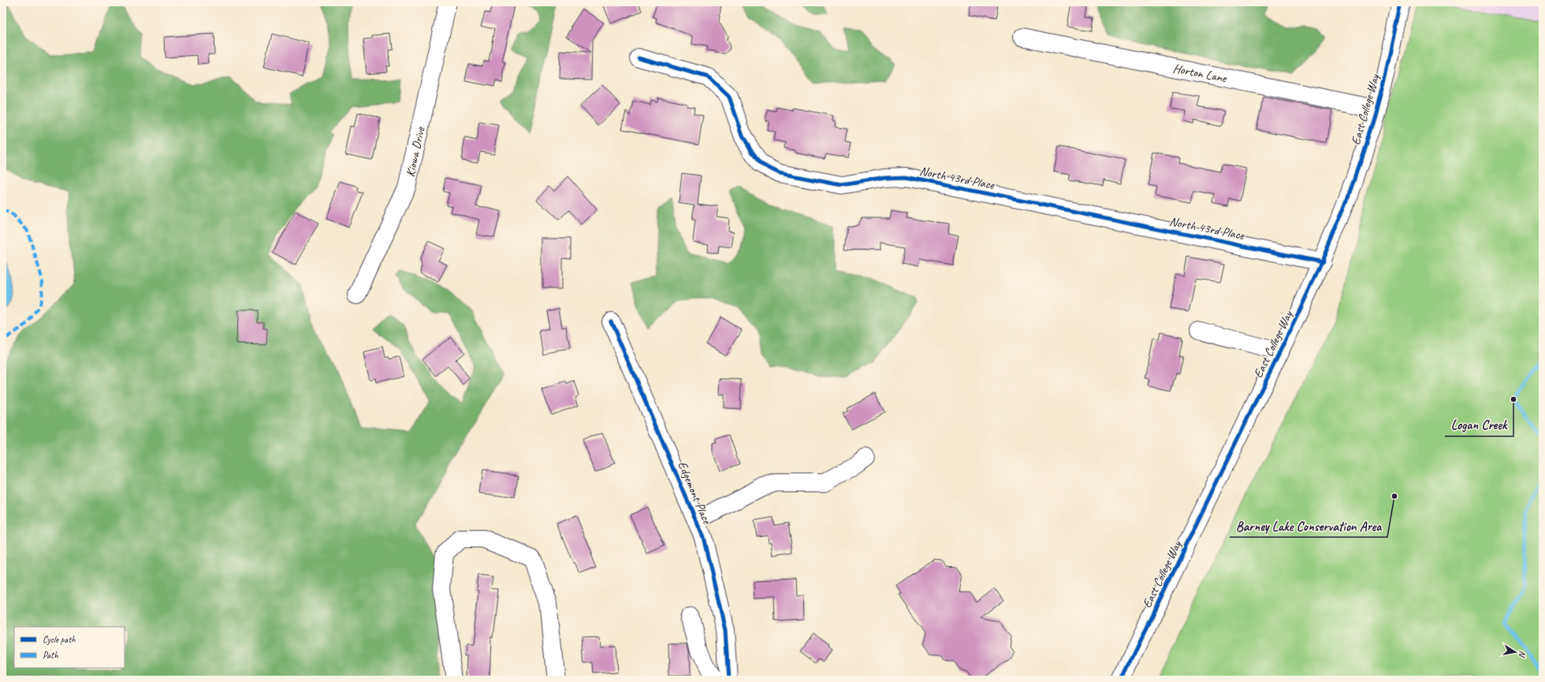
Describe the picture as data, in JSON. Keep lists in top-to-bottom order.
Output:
{
  "streets": {
    "street": [
      "Horton Lane",
      "East College Way",
      "Kiowa Drive",
      "North 43rd Place",
      "Edgemont Place"
    ]
  },
  "crossings": [
    ["Horton Lane", "East College Way"],
    ["East College Way", "North 43rd Place"]
  ],
  "places": ["Logan Creek", "Barney Lake Conservation Area"],
  "legend": ["Cycle path", "Path"],
  "north": "right"
}
